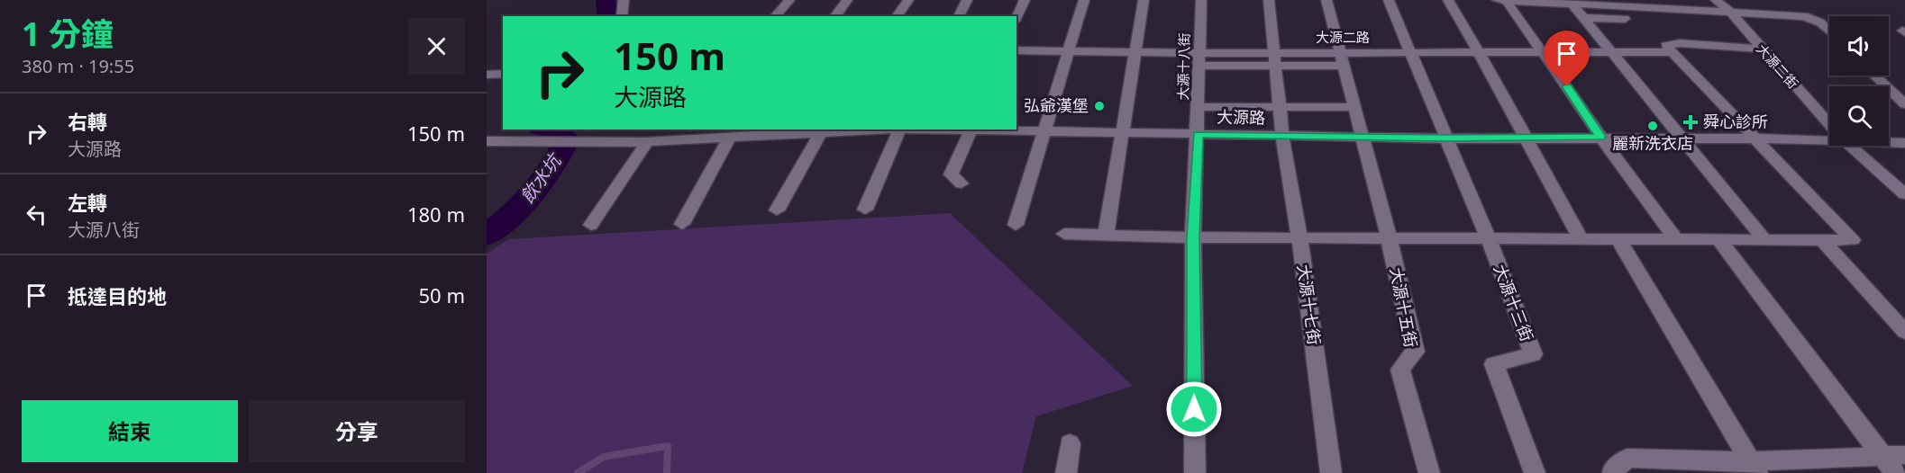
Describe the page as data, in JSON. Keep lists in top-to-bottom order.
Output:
{
  "streets": {
    "street": [
      "大源二路",
      "大源十八街",
      "大源二街",
      "大源路",
      "大源十三街",
      "大源十七街",
      "大源十五街"
    ]
  },
  "crossings": [
    ["大源二路", "大源十八街"],
    ["大源二路", "大源十三街"],
    ["大源二路", "大源十七街"],
    ["大源二路", "大源十五街"],
    ["大源十八街", "大源路"],
    ["大源路", "大源十三街"],
    ["大源路", "大源十七街"],
    ["大源路", "大源十五街"]
  ],
  "water": ["飲水坑"],
  "places": {
    "other": ["弘爺漢堡", "麗新洗衣店"],
    "health": ["舜心診所"]
  },
  "page": {
    "heading": ["1 分鐘", "380 m · 19:55"],
    "turn": ["150 m", "大源路"],
    "list": [
      {
        "name": "右轉",
        "note": "大源路",
        "value": "150 m"
      },
      {
        "name": "左轉",
        "note": "大源八街",
        "value": "180 m"
      },
      {
        "name": "抵達目的地",
        "value": "50 m"
      }
    ],
    "buttons": ["結束", "分享"]
  }
}
